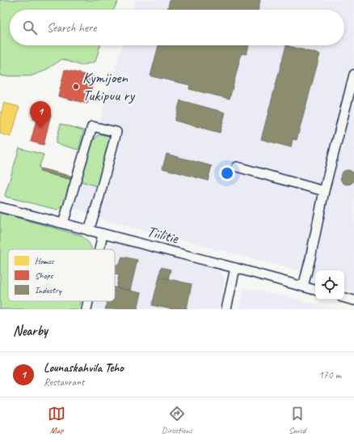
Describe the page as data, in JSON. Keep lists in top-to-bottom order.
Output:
{
  "streets": {
    "street": ["Tiilitie"]
  },
  "places": ["Kymijoen Tukipuu ry"],
  "legend": ["Homes", "Shops", "Industry"],
  "page": {
    "search": "Search here",
    "pins": "1",
    "heading": "Nearby",
    "list": [
      {
        "mark": "1",
        "name": "Lounaskahvila Teho",
        "note": "Restaurant",
        "value": "170 m"
      }
    ],
    "nav": ["Map", "Directions", "Saved"]
  }
}
